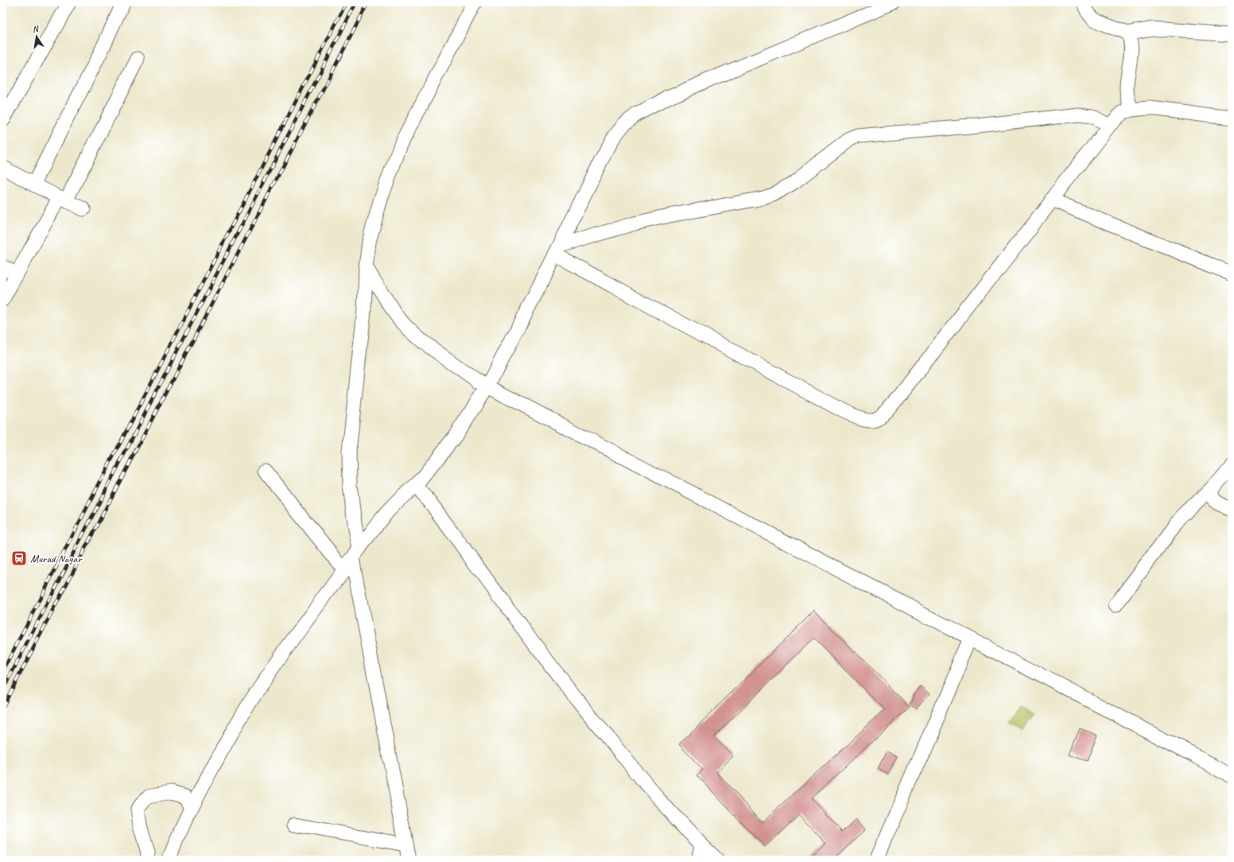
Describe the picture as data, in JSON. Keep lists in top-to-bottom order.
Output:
{
  "places": {
    "station": ["Murad Nagar"]
  },
  "north": "top"
}
